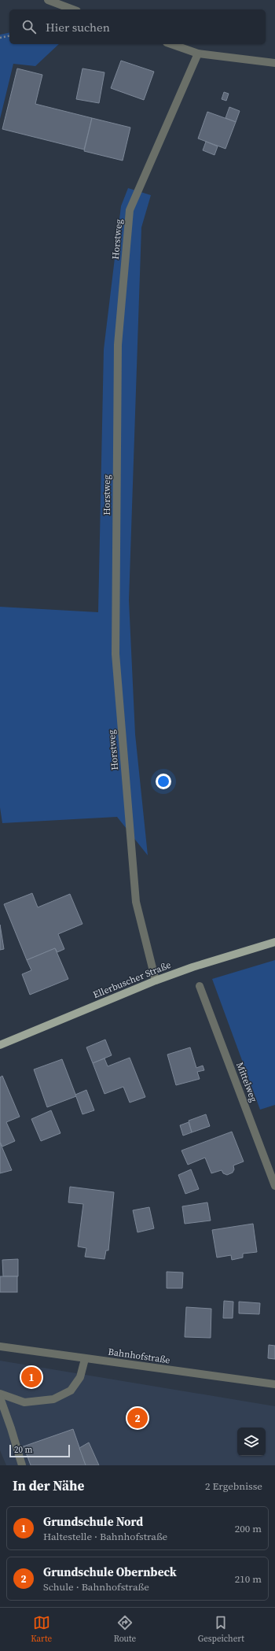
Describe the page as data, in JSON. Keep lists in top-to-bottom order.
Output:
{
  "streets": {
    "main road": ["Ellerbuscher Straße"],
    "street": ["Horstweg", "Mittelweg", "Bahnhofstraße"]
  },
  "crossings": [
    ["Horstweg", "Ellerbuscher Straße"]
  ],
  "scale_bar": "20 m",
  "page": {
    "search": "Hier suchen",
    "pins": ["1", "2"],
    "scale": "20 m",
    "heading": ["In der Nähe", "2 Ergebnisse"],
    "list": [
      {
        "mark": "1",
        "name": "Grundschule Nord",
        "note": "Haltestelle · Bahnhofstraße",
        "value": "200 m"
      },
      {
        "mark": "2",
        "name": "Grundschule Obernbeck",
        "note": "Schule · Bahnhofstraße",
        "value": "210 m"
      }
    ],
    "nav": ["Karte", "Route", "Gespeichert"]
  }
}
